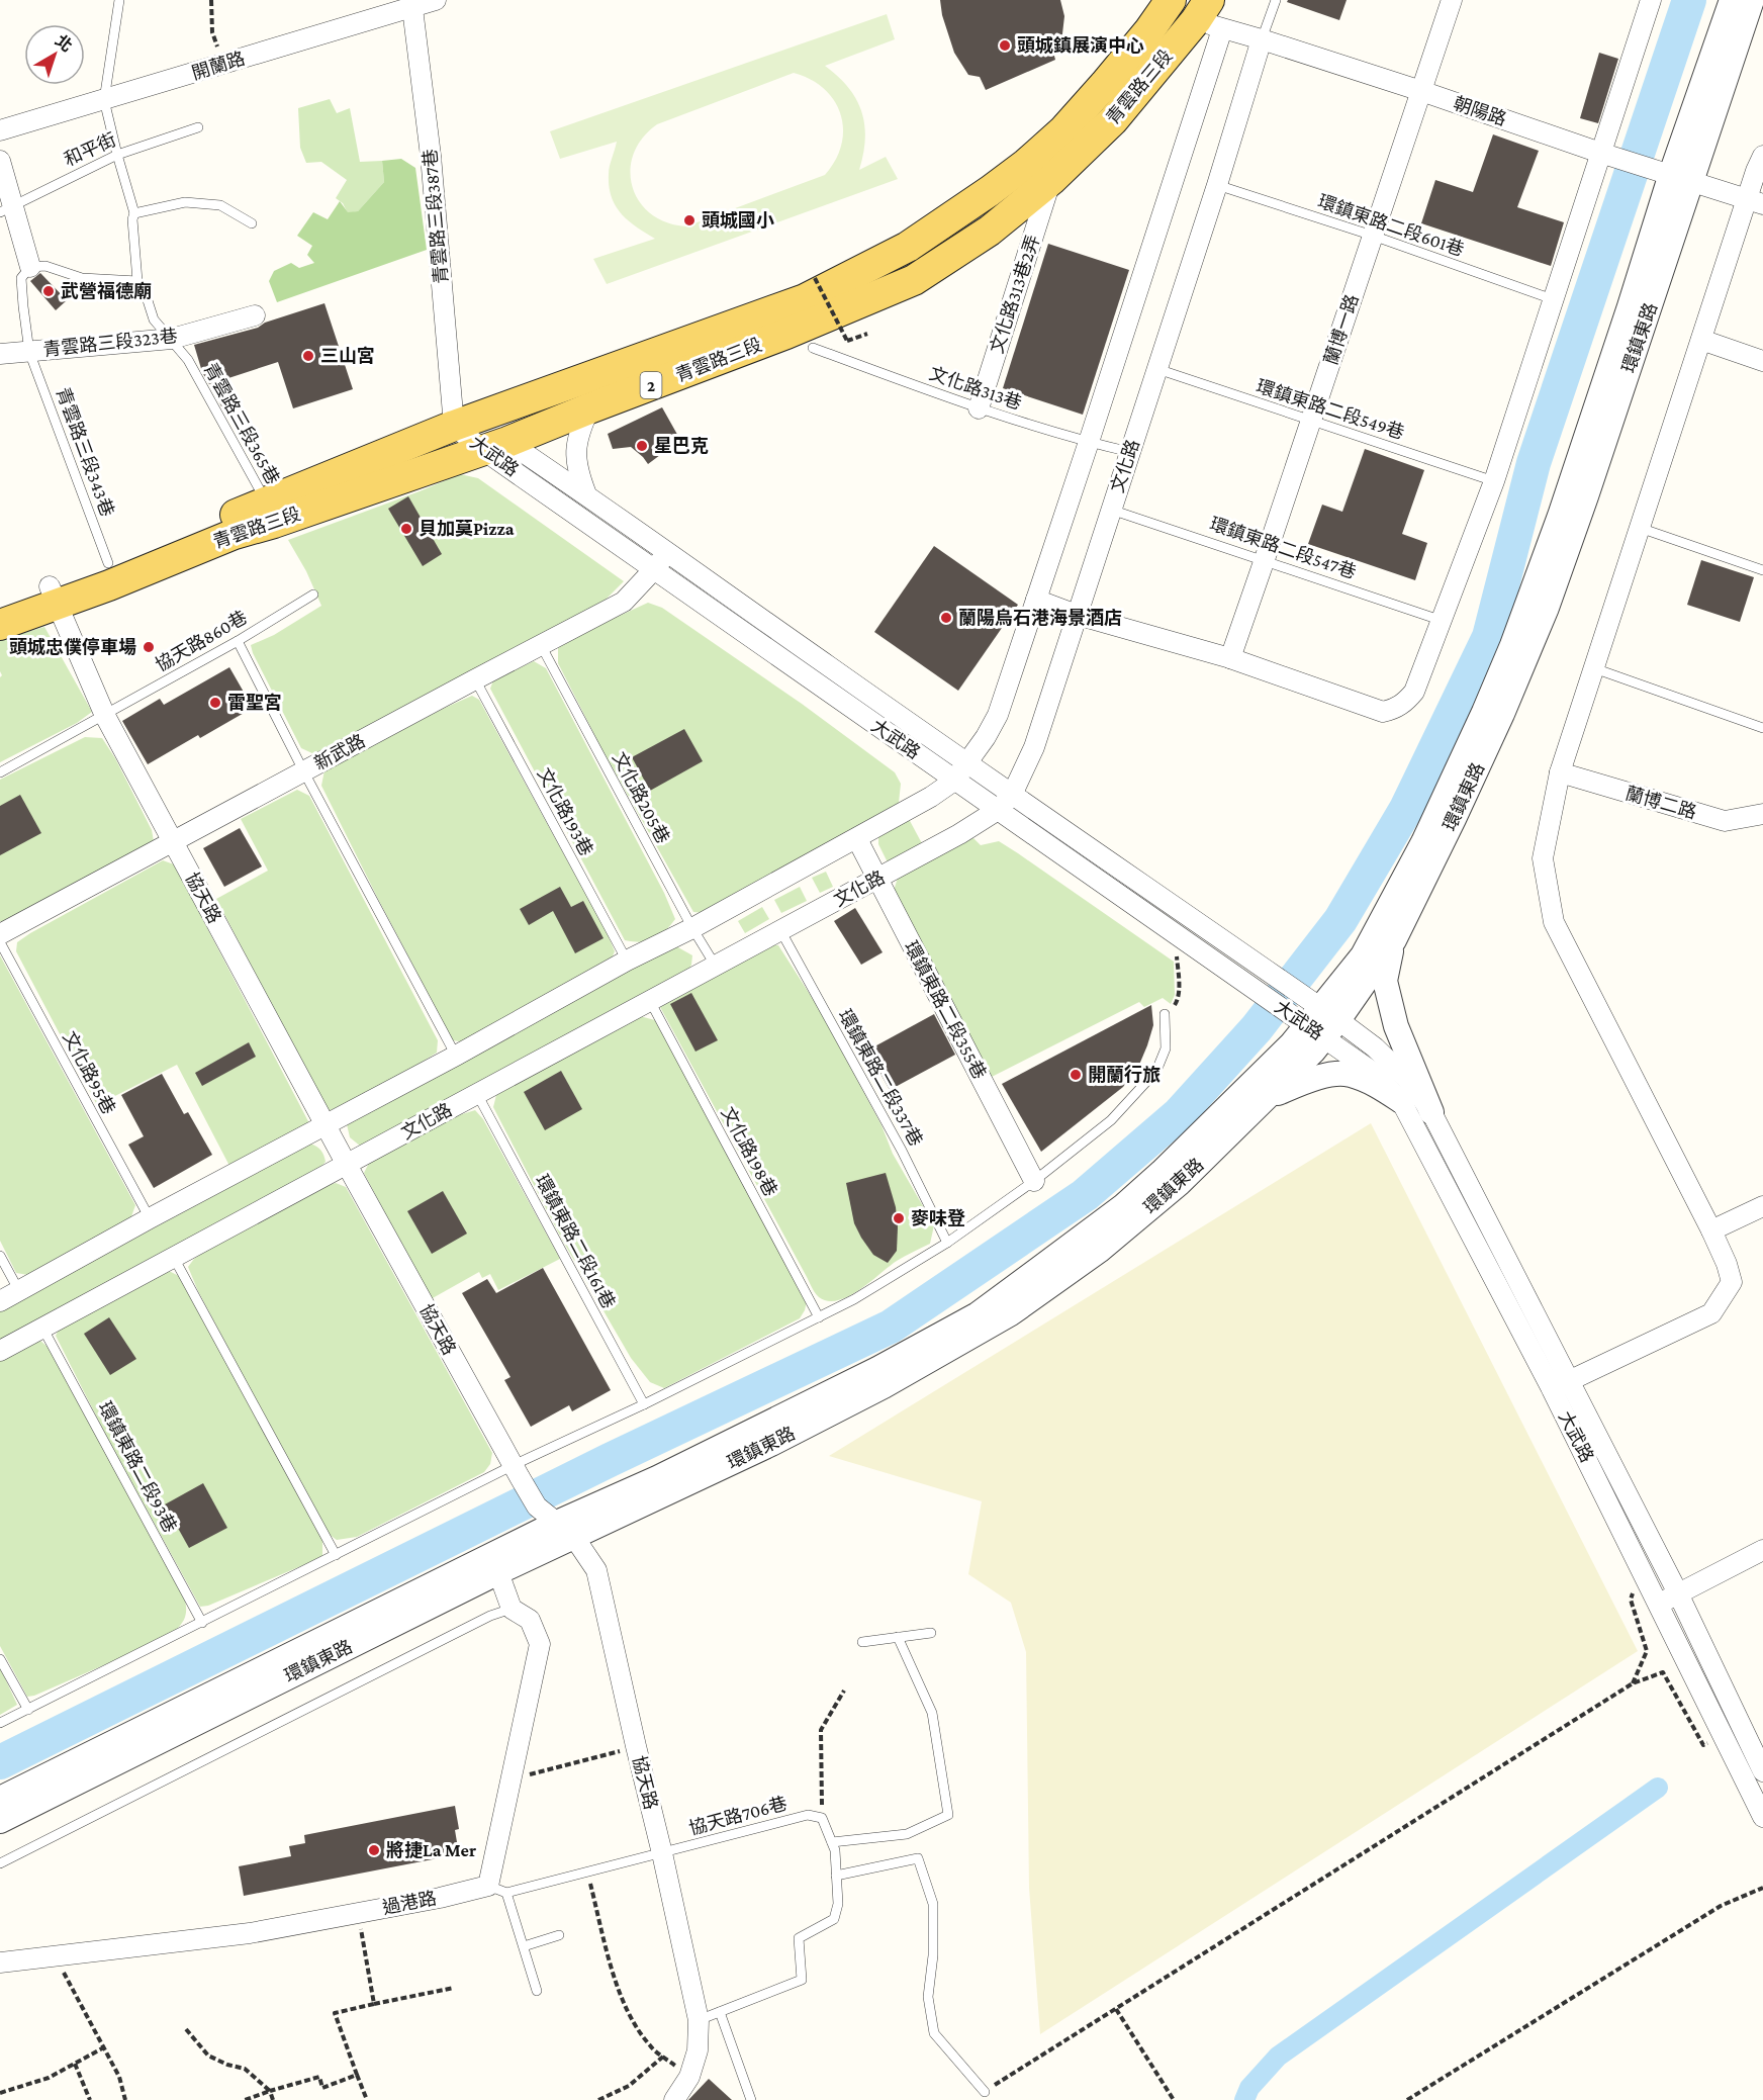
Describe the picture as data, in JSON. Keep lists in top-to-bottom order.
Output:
{
  "streets": {
    "main road": ["青雲路三段", "2"],
    "street": [
      "開蘭路",
      "朝陽路",
      "青雲路三段387巷",
      "文化路313巷2弄",
      "蘭博一路",
      "環鎮東路",
      "青雲路三段323巷",
      "大武路",
      "文化路",
      "新武路",
      "蘭博二路",
      "協天路",
      "環鎮東路二段355巷",
      "過港路"
    ],
    "lane": [
      "和平街",
      "環鎮東路二段601巷",
      "文化路313巷",
      "環鎮東路二段549巷",
      "青雲路三段365巷",
      "青雲路三段343巷",
      "環鎮東路二段547巷",
      "協天路860巷",
      "文化路205巷",
      "文化路193巷",
      "文化路95巷",
      "環鎮東路二段337巷",
      "文化路198巷",
      "環鎮東路二段161巷",
      "環鎮東路二段93巷",
      "協天路706巷"
    ]
  },
  "crossings": [
    ["開蘭路", "青雲路三段387巷"],
    ["青雲路三段", "朝陽路"],
    ["青雲路三段", "青雲路三段387巷"],
    ["青雲路三段", "文化路313巷2弄"],
    ["青雲路三段", "青雲路三段365巷"],
    ["青雲路三段", "青雲路三段343巷"],
    ["青雲路三段", "大武路"],
    ["青雲路三段", "協天路"],
    ["朝陽路", "蘭博一路"],
    ["朝陽路", "環鎮東路"],
    ["朝陽路", "文化路"],
    ["青雲路三段387巷", "大武路"],
    ["環鎮東路二段601巷", "蘭博一路"],
    ["環鎮東路二段601巷", "文化路"],
    ["文化路313巷2弄", "文化路313巷"],
    ["蘭博一路", "環鎮東路二段549巷"],
    ["蘭博一路", "環鎮東路二段547巷"],
    ["環鎮東路", "大武路"],
    ["環鎮東路", "協天路"],
    ["青雲路三段323巷", "青雲路三段365巷"],
    ["青雲路三段323巷", "青雲路三段343巷"],
    ["文化路313巷", "文化路"],
    ["環鎮東路二段549巷", "文化路"],
    ["大武路", "文化路"],
    ["大武路", "新武路"],
    ["文化路", "環鎮東路二段547巷"],
    ["文化路", "文化路205巷"],
    ["文化路", "協天路"],
    ["文化路", "環鎮東路二段355巷"],
    ["文化路", "環鎮東路二段337巷"],
    ["文化路", "文化路198巷"],
    ["文化路", "環鎮東路二段161巷"],
    ["文化路", "環鎮東路二段93巷"],
    ["協天路860巷", "協天路"],
    ["新武路", "文化路205巷"],
    ["新武路", "文化路193巷"],
    ["新武路", "協天路"],
    ["協天路", "協天路706巷"],
    ["協天路706巷", "過港路"]
  ],
  "places": [
    "頭城鎮展演中心",
    "頭城國小",
    "武營福德廟",
    "三山宮",
    "星巴克",
    "貝加莫Pizza",
    "蘭陽烏石港海景酒店",
    "頭城忠僕停車場",
    "雷聖宮",
    "開蘭行旅",
    "麥味登",
    "將捷La Mer"
  ],
  "north": "top right"
}
